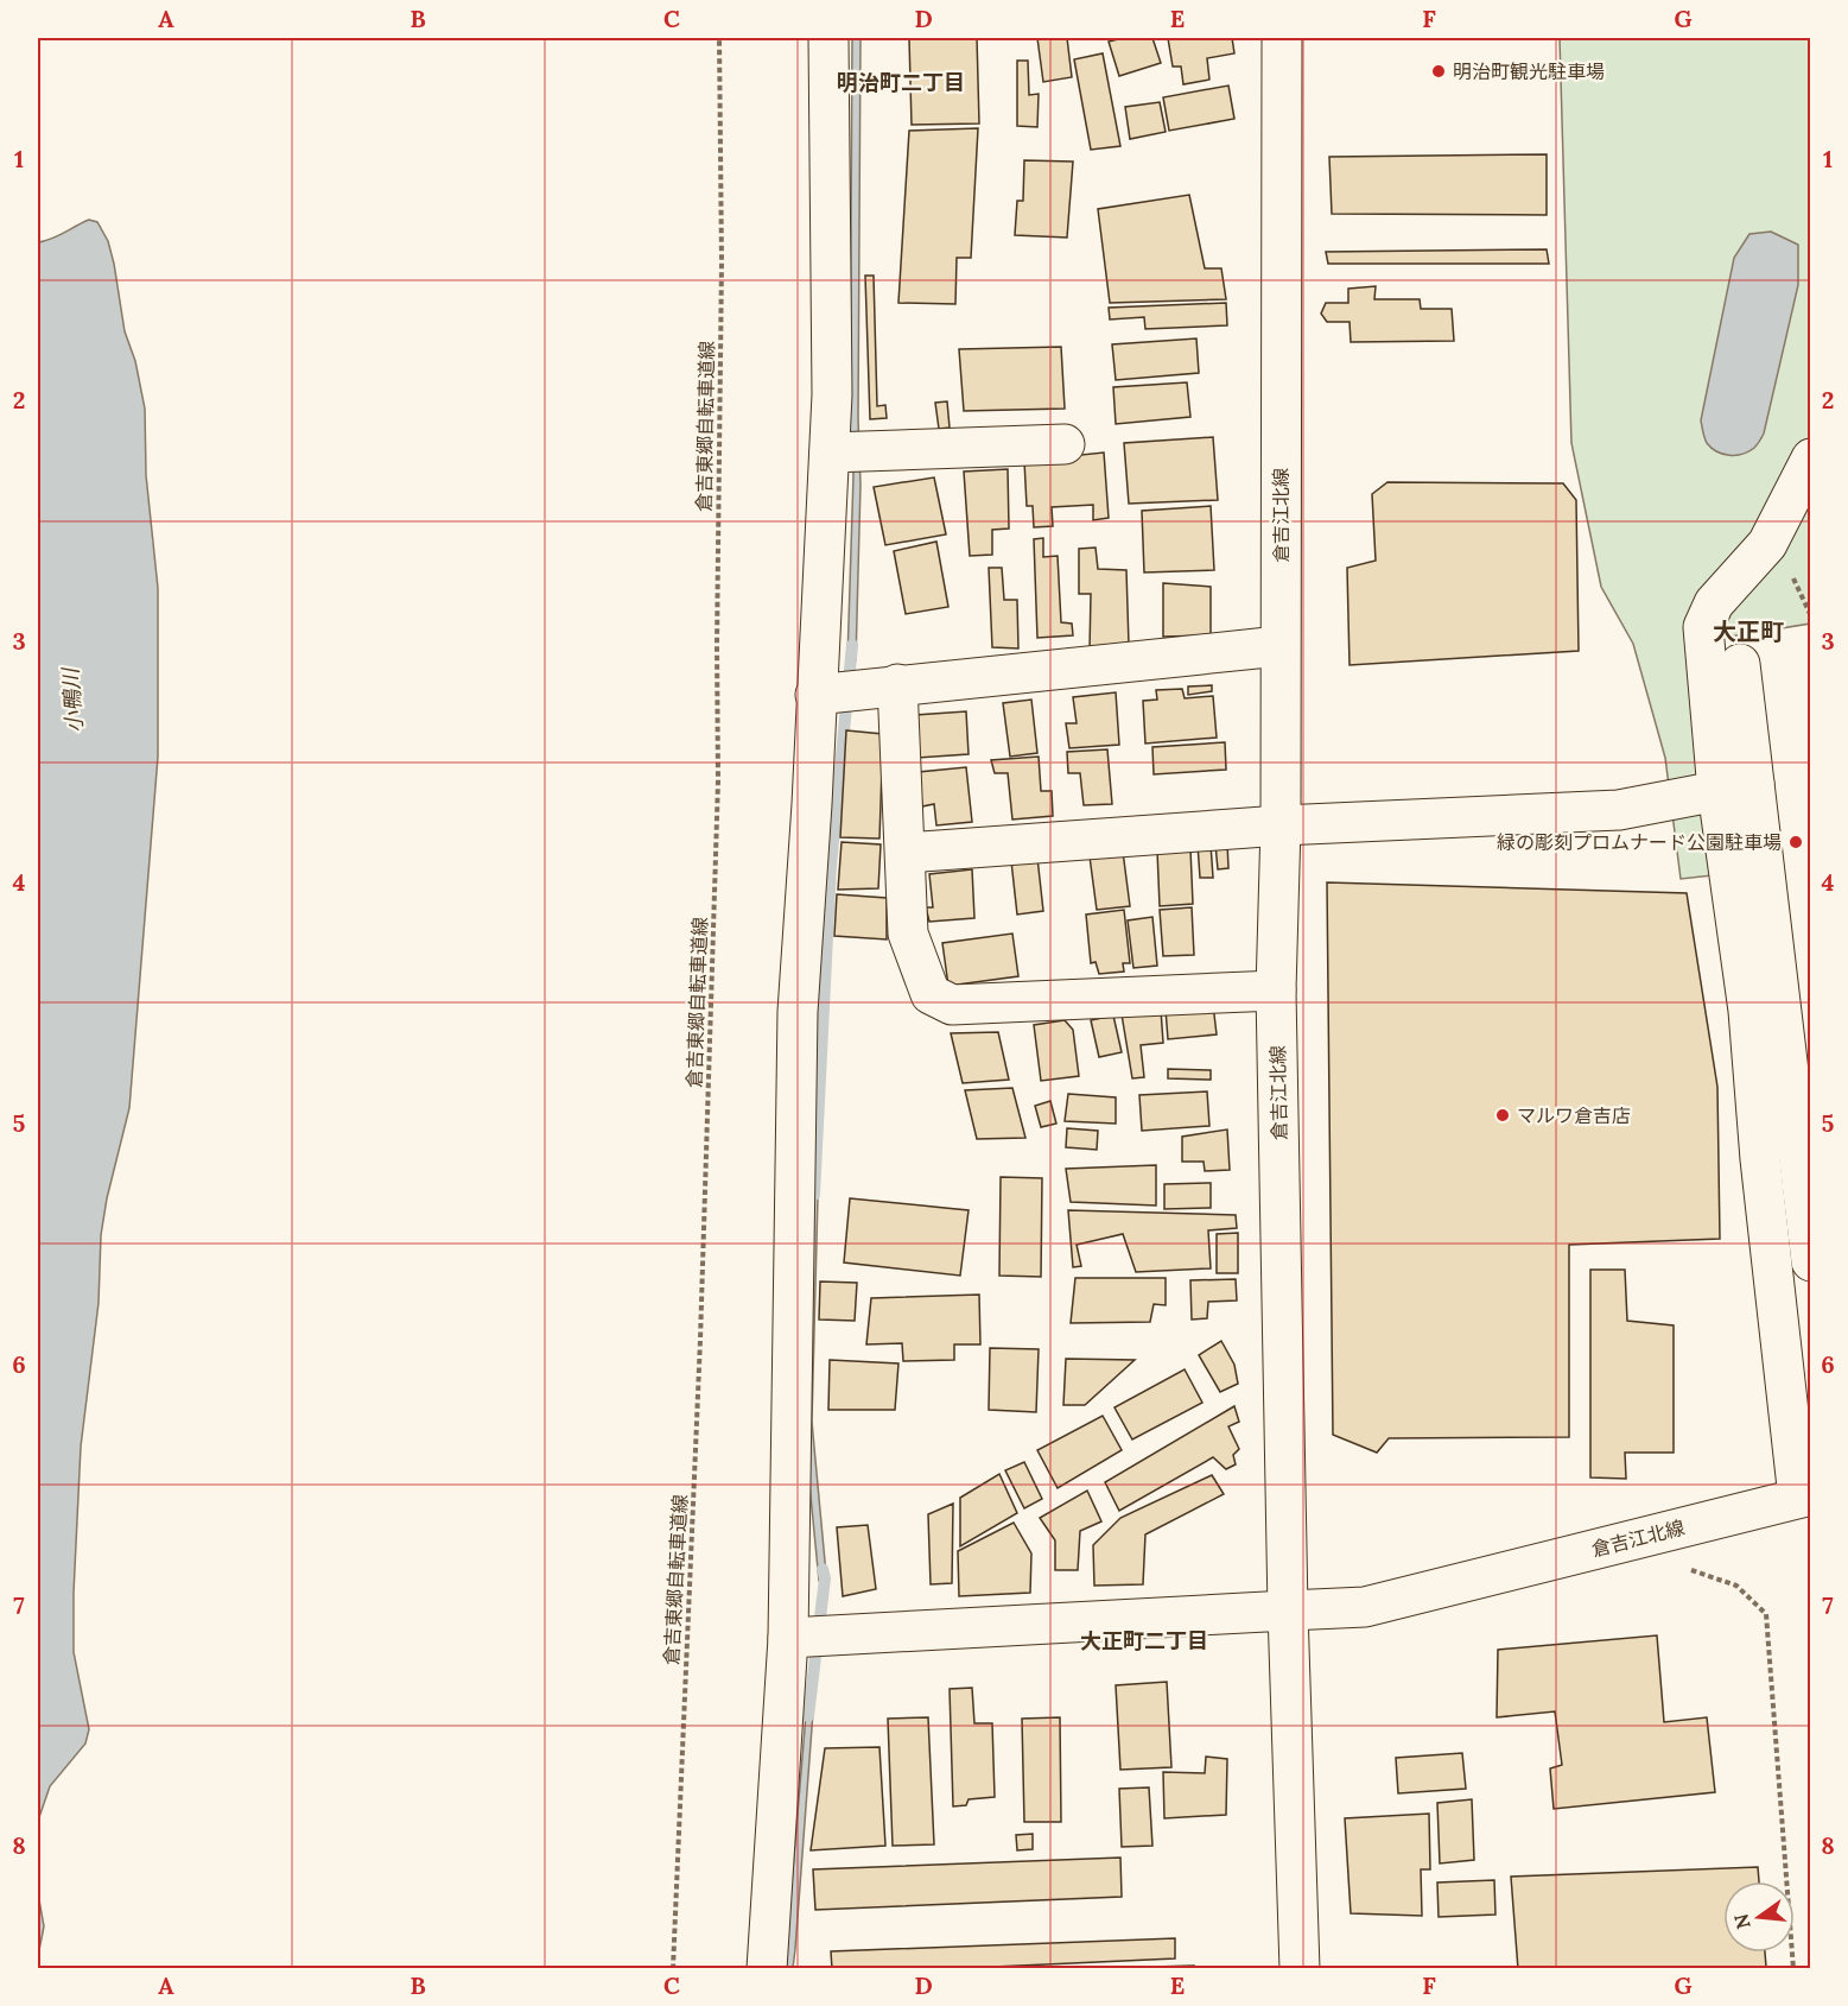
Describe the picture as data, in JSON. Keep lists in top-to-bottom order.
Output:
{
  "streets": {
    "street": ["倉吉江北線"],
    "path": ["倉吉東郷自転車道線"]
  },
  "districts": ["明治町二丁目", "大正町", "大正町二丁目"],
  "water": ["小鴨川"],
  "places": ["明治町観光駐車場", "緑の彫刻プロムナード公園駐車場", "マルワ倉吉店"],
  "north": "left",
  "grid": {
    "columns": [
      "A",
      "B",
      "C",
      "D",
      "E",
      "F",
      "G"
    ],
    "rows": [
      "1",
      "2",
      "3",
      "4",
      "5",
      "6",
      "7",
      "8"
    ]
  }
}
